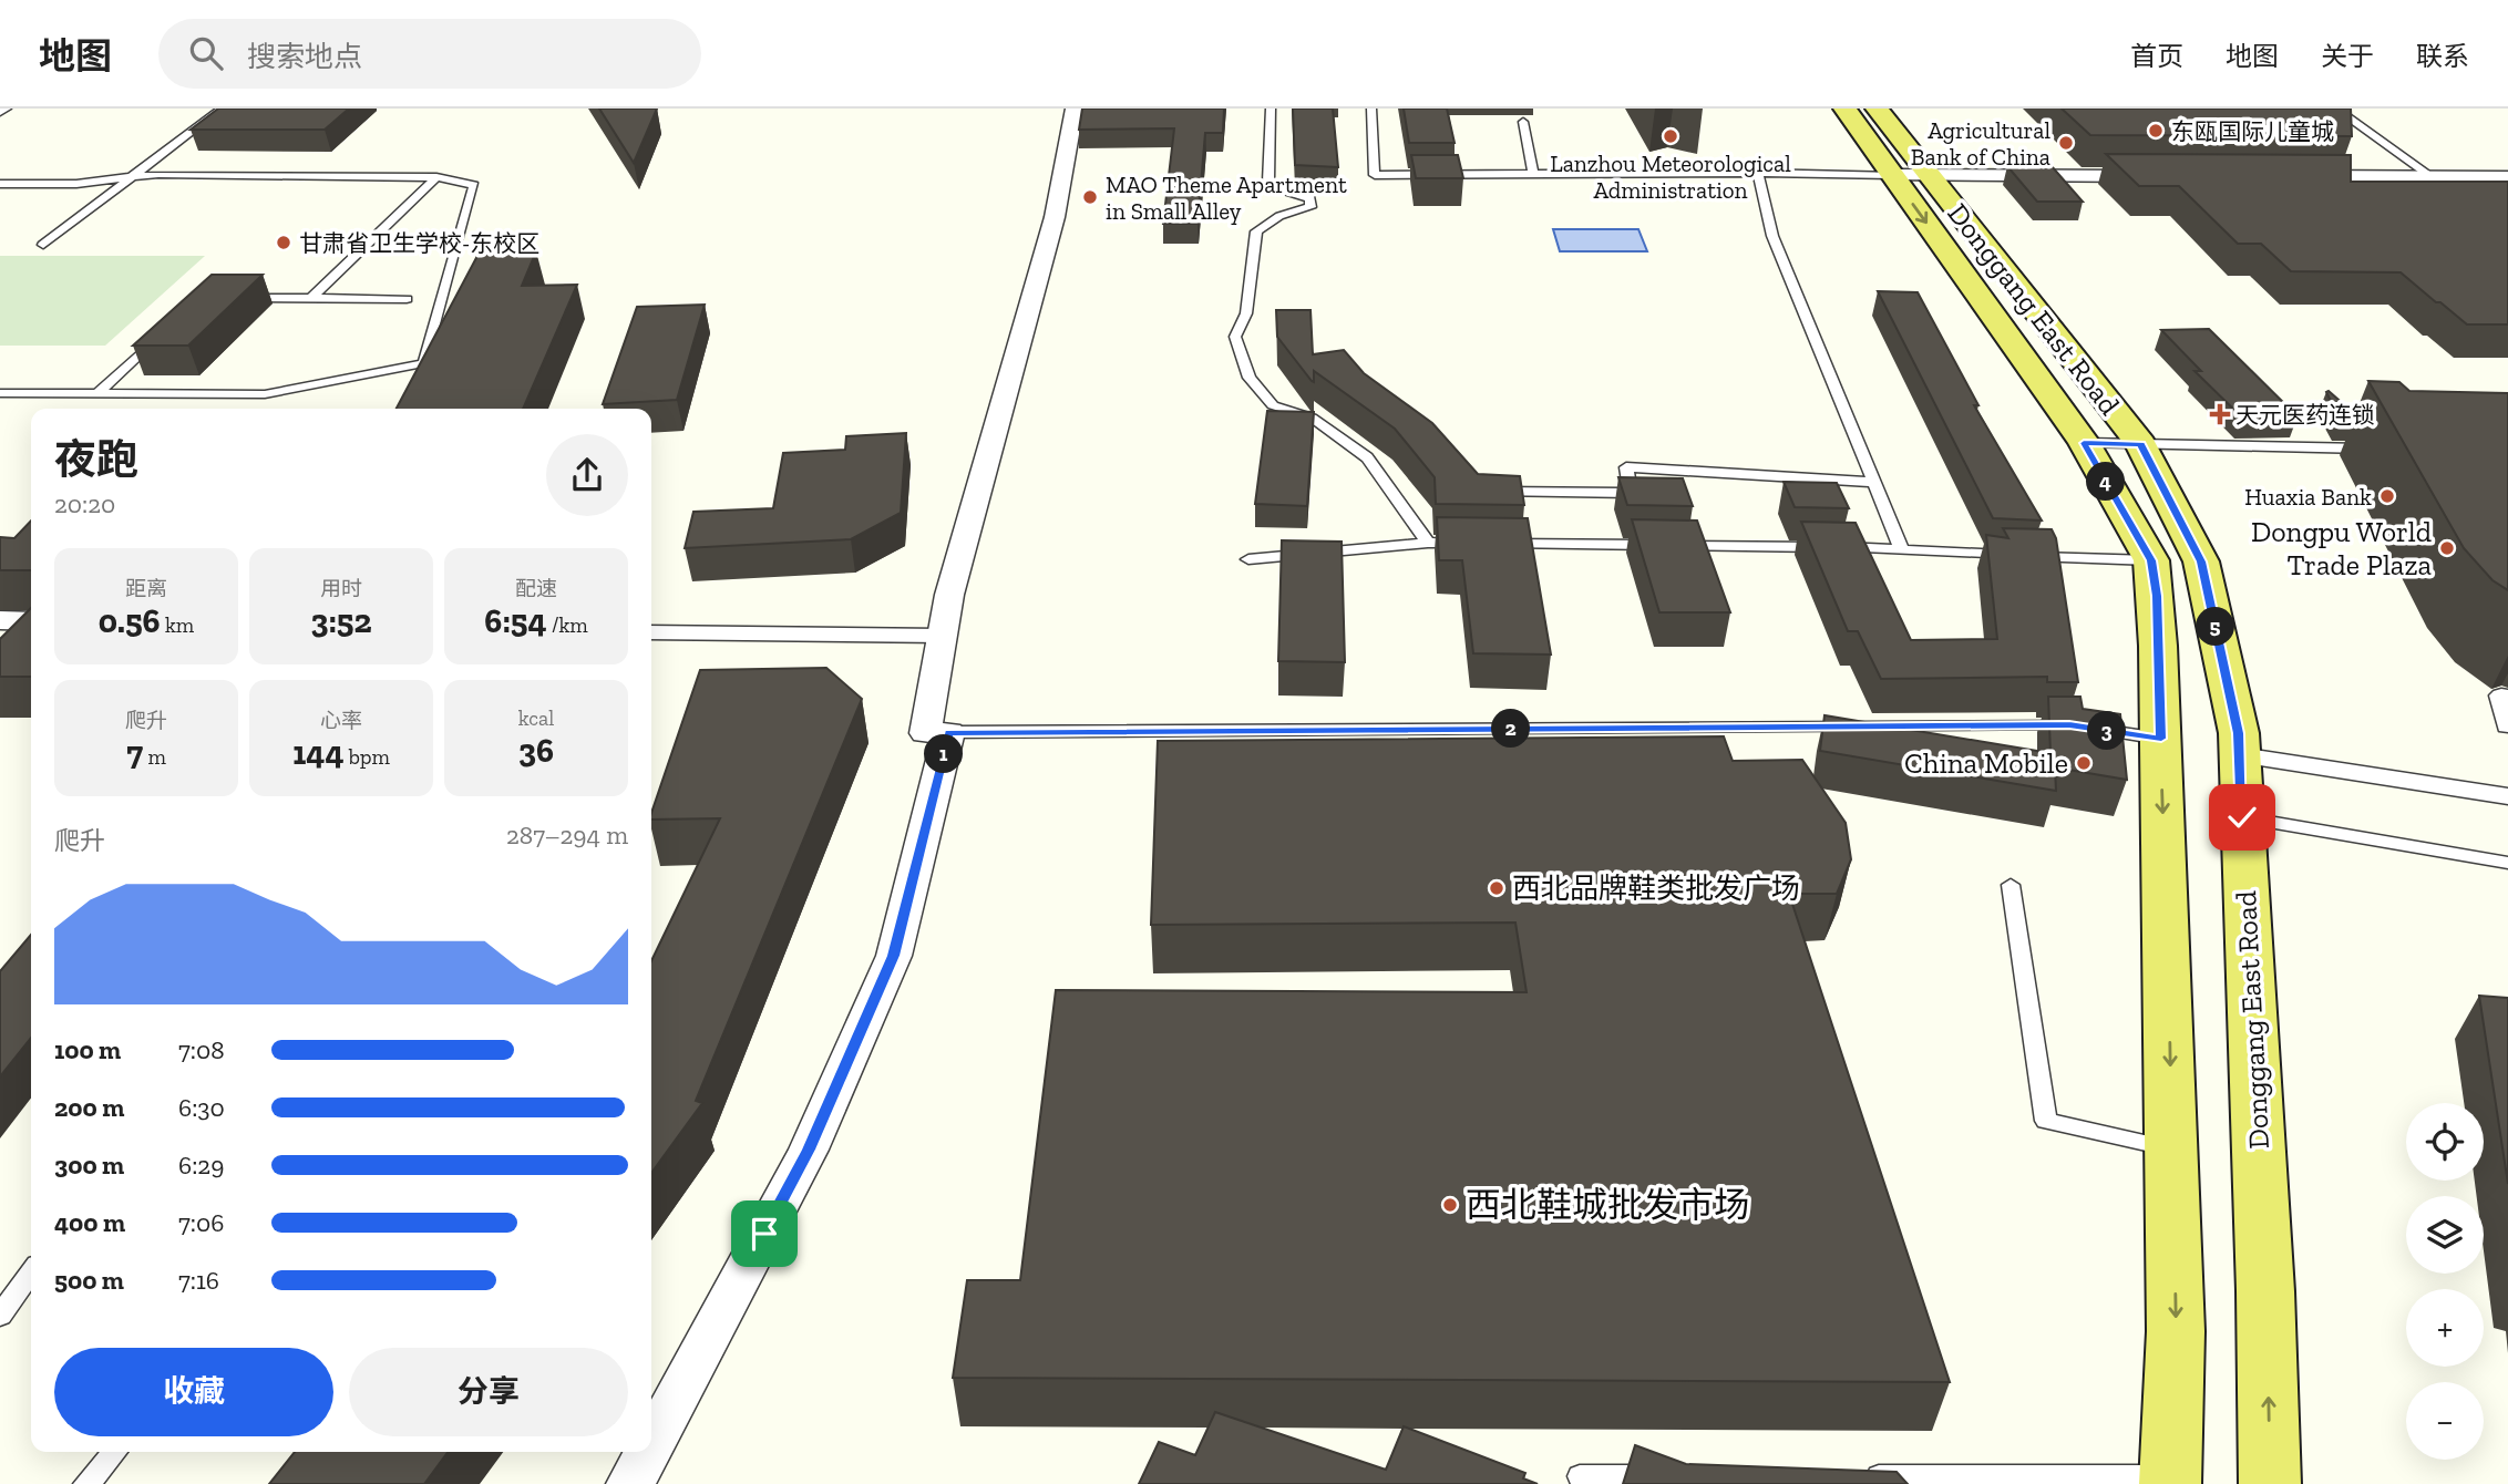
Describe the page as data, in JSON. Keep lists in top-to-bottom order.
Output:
{
  "streets": {
    "main road": ["Donggang East Road"]
  },
  "places": {
    "other": [
      "东瓯国际儿童城",
      "Lanzhou Meteorological Administration",
      "Agricultural Bank of China",
      "MAO Theme Apartment in Small Alley",
      "甘肃省卫生学校-东校区",
      "Huaxia Bank",
      "Dongpu World Trade Plaza",
      "China Mobile",
      "西北品牌鞋类批发广场",
      "西北鞋城批发市场"
    ],
    "health": ["天元医药连锁"]
  },
  "page": {
    "header": "地图",
    "search": "搜索地点",
    "nav": [
      "首页",
      "地图",
      "关于",
      "联系"
    ],
    "heading": ["夜跑", "20:20"],
    "pins": [
      "4",
      "5",
      "2",
      "3",
      "1"
    ],
    "stats": [
      ["距离", "0.56 km"],
      ["用时", "3:52"],
      ["配速", "6:54 /km"],
      ["爬升", "7 m"],
      ["心率", "144 bpm"],
      ["kcal", "36"]
    ],
    "chart": ["爬升", "287–294 m"],
    "list": [
      {
        "name": "100 m",
        "note": "7:08"
      },
      {
        "name": "200 m",
        "note": "6:30"
      },
      {
        "name": "300 m",
        "note": "6:29"
      },
      {
        "name": "400 m",
        "note": "7:06"
      },
      {
        "name": "500 m",
        "note": "7:16"
      }
    ],
    "map_buttons": ["+", "−"],
    "buttons": ["收藏", "分享"]
  }
}
